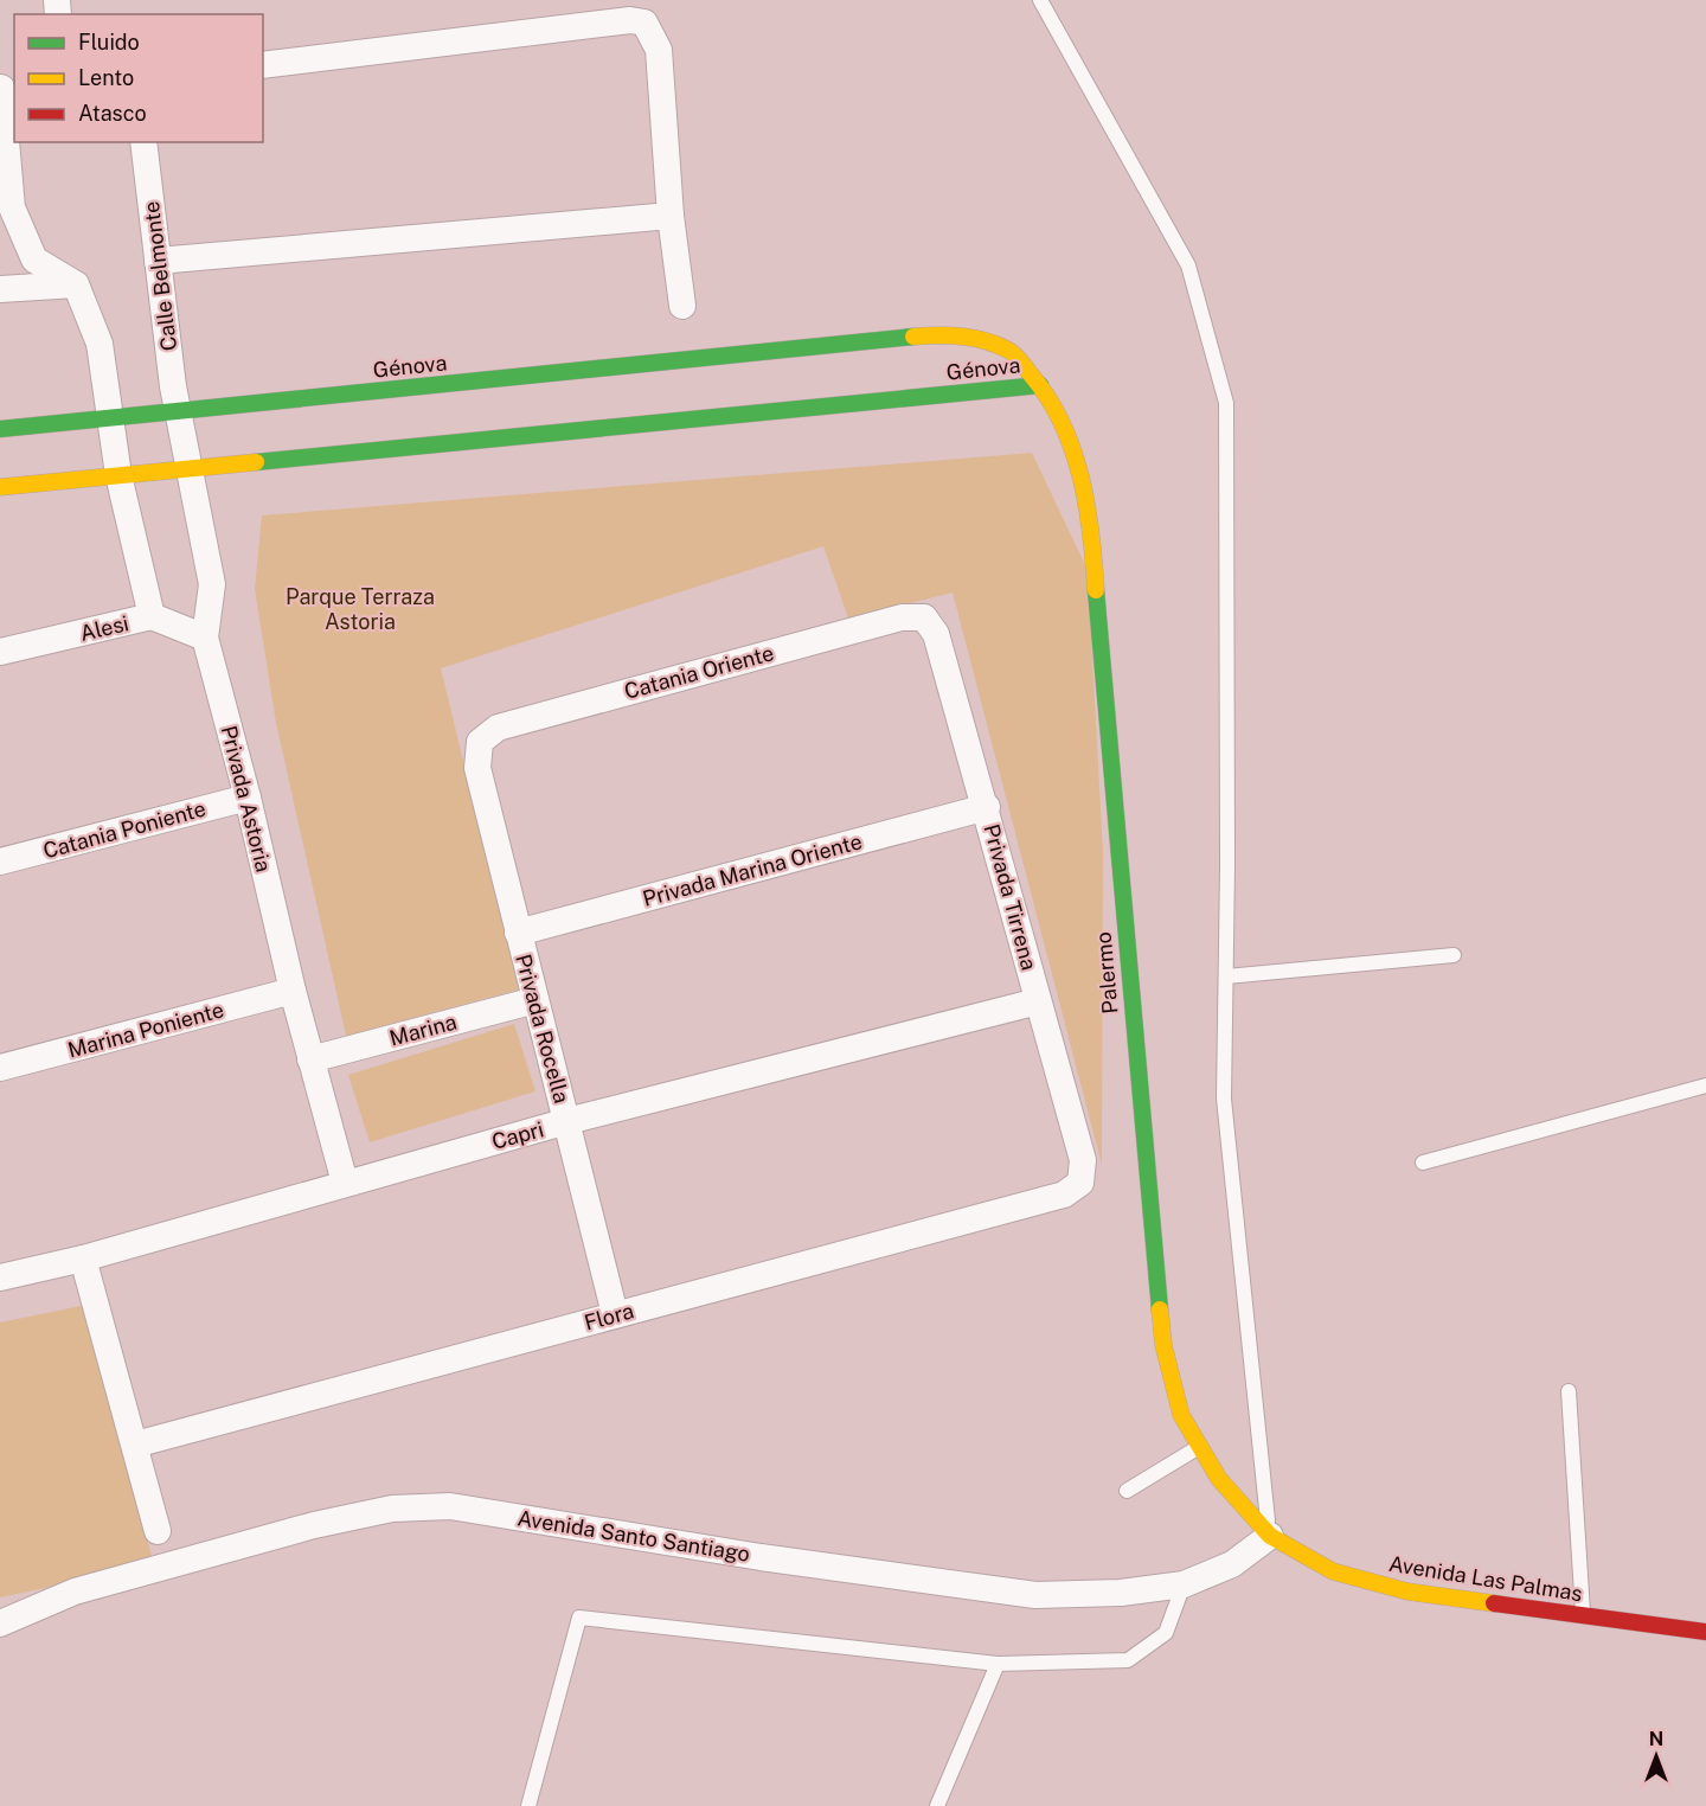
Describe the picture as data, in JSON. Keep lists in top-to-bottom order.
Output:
{
  "streets": {
    "street": [
      "Calle Belmonte",
      "Génova",
      "Alesi",
      "Catania Oriente",
      "Privada Astoria",
      "Catania Poniente",
      "Privada Marina Oriente",
      "Privada Tirrena",
      "Palermo",
      "Privada Rocella",
      "Marina Poniente",
      "Marina",
      "Capri",
      "Flora",
      "Avenida Santo Santiago",
      "Avenida Las Palmas"
    ]
  },
  "crossings": [
    ["Calle Belmonte", "Génova"],
    ["Calle Belmonte", "Privada Astoria"],
    ["Génova", "Privada Astoria"],
    ["Génova", "Palermo"],
    ["Alesi", "Privada Astoria"],
    ["Catania Oriente", "Privada Tirrena"],
    ["Catania Oriente", "Privada Rocella"],
    ["Privada Astoria", "Catania Poniente"],
    ["Privada Astoria", "Marina Poniente"],
    ["Privada Astoria", "Marina"],
    ["Privada Astoria", "Capri"],
    ["Privada Marina Oriente", "Privada Tirrena"],
    ["Privada Marina Oriente", "Privada Rocella"],
    ["Privada Tirrena", "Capri"],
    ["Privada Tirrena", "Flora"],
    ["Palermo", "Avenida Santo Santiago"],
    ["Palermo", "Avenida Las Palmas"],
    ["Privada Rocella", "Marina"],
    ["Privada Rocella", "Capri"],
    ["Privada Rocella", "Flora"],
    ["Avenida Santo Santiago", "Avenida Las Palmas"]
  ],
  "parks": ["Parque Terraza Astoria"],
  "legend": ["Fluido", "Lento", "Atasco"],
  "north": "top"
}
